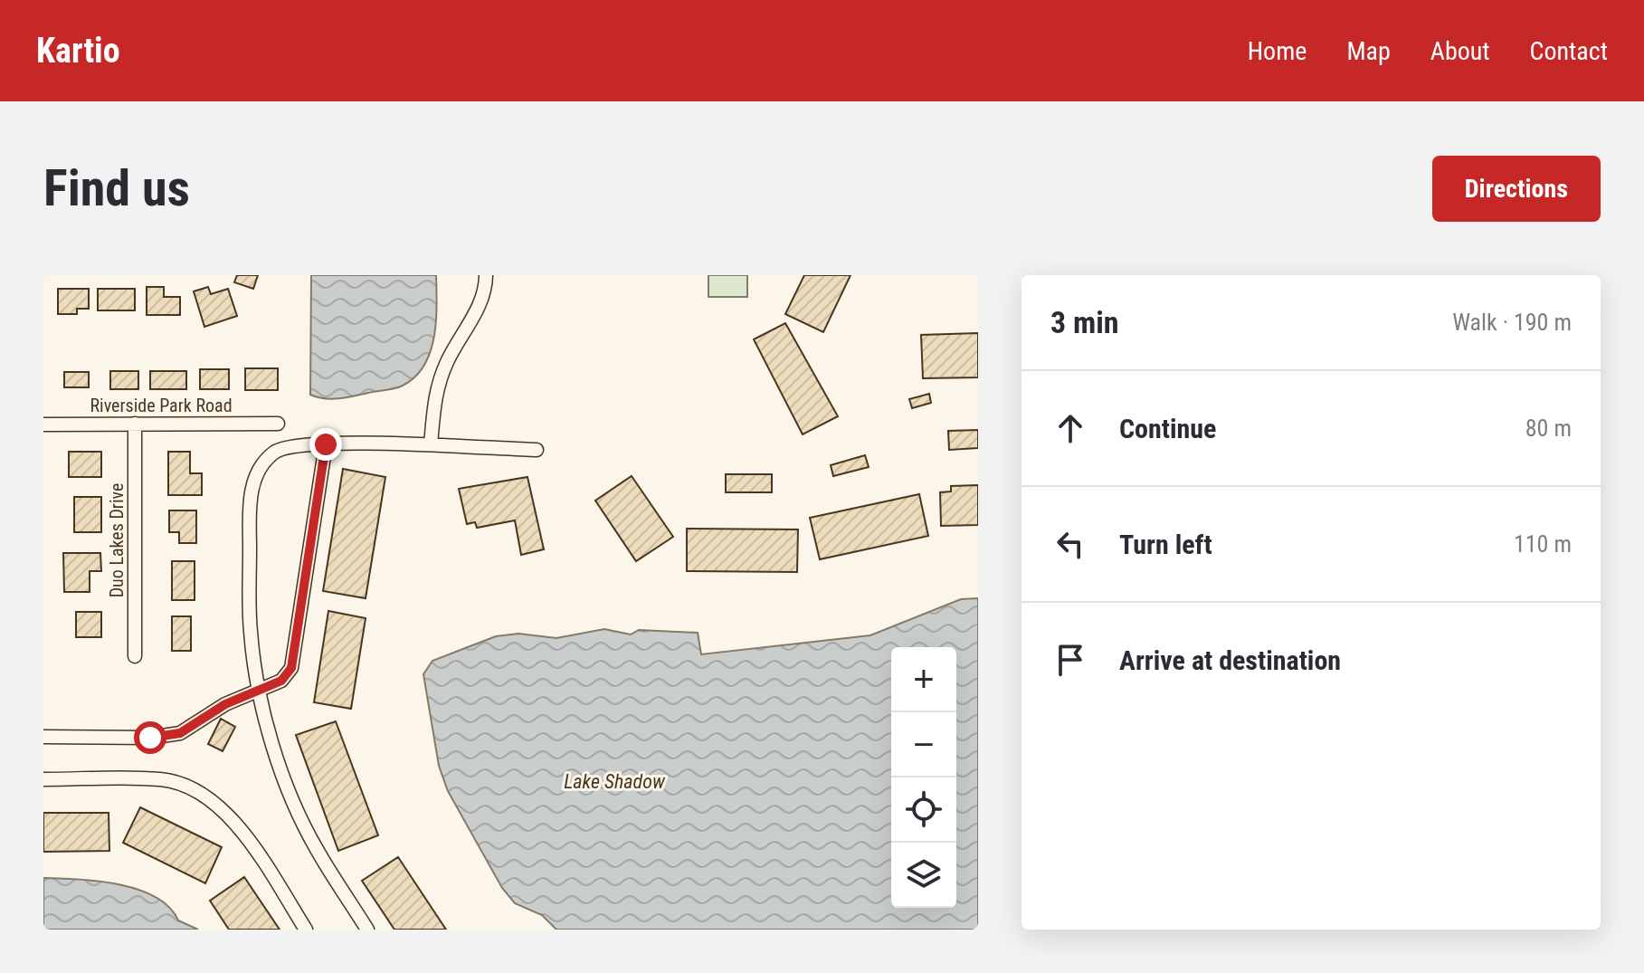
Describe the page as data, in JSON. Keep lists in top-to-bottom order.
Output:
{
  "streets": {
    "street": ["Riverside Park Road", "Duo Lakes Drive"]
  },
  "crossings": [
    ["Riverside Park Road", "Duo Lakes Drive"]
  ],
  "water": ["Lake Shadow"],
  "page": {
    "header": "Kartio",
    "nav": [
      "Home",
      "Map",
      "About",
      "Contact"
    ],
    "buttons": "Directions",
    "title": "Find us",
    "heading": ["3 min", "Walk · 190 m"],
    "list": [
      ["Continue", "80 m"],
      ["Turn left", "110 m"],
      "Arrive at destination"
    ],
    "map_buttons": ["+", "−"]
  }
}
